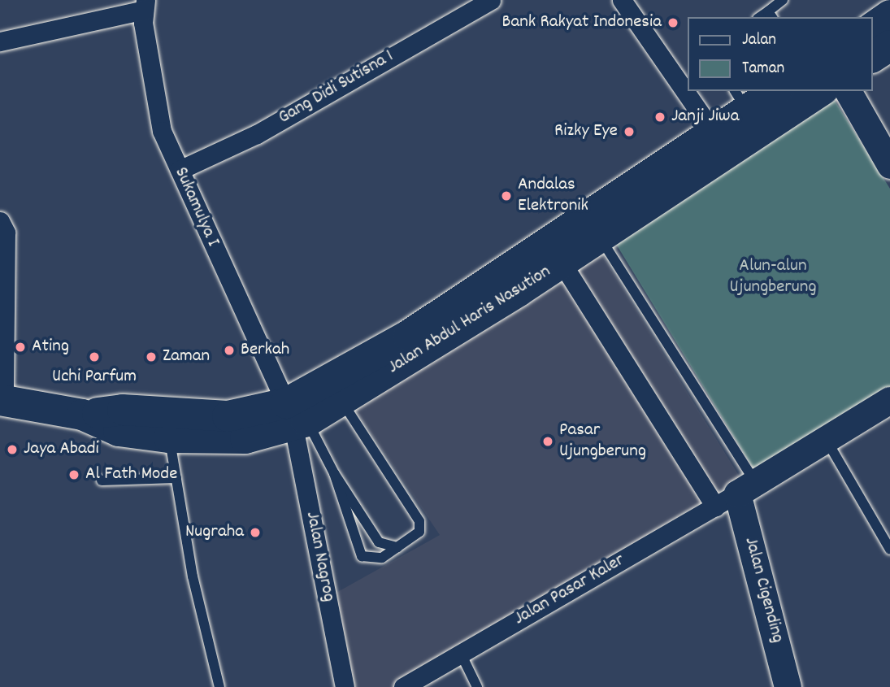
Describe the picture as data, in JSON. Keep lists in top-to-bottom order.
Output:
{
  "streets": {
    "highway": ["Jalan Abdul Haris Nasution"],
    "street": [
      "Gang Didi Sutisna 1",
      "Sukamulya I",
      "Jalan Nagrog",
      "Jalan Pasar Kaler",
      "Jalan Cigending"
    ]
  },
  "crossings": [
    ["Gang Didi Sutisna 1", "Sukamulya I"],
    ["Sukamulya I", "Jalan Abdul Haris Nasution"],
    ["Sukamulya I", "Jalan Nagrog"],
    ["Jalan Abdul Haris Nasution", "Jalan Nagrog"],
    ["Jalan Pasar Kaler", "Jalan Cigending"]
  ],
  "parks": ["Alun-alun Ujungberung"],
  "places": [
    "Bank Rakyat Indonesia",
    "Janji Jiwa",
    "Rizky Eye",
    "Andalas Elektronik",
    "Ating",
    "Berkah",
    "Uchi Parfum",
    "Zaman",
    "Pasar Ujungberung",
    "Jaya Abadi",
    "Al Fath Mode",
    "Nugraha"
  ],
  "legend": ["Jalan", "Taman"]
}
